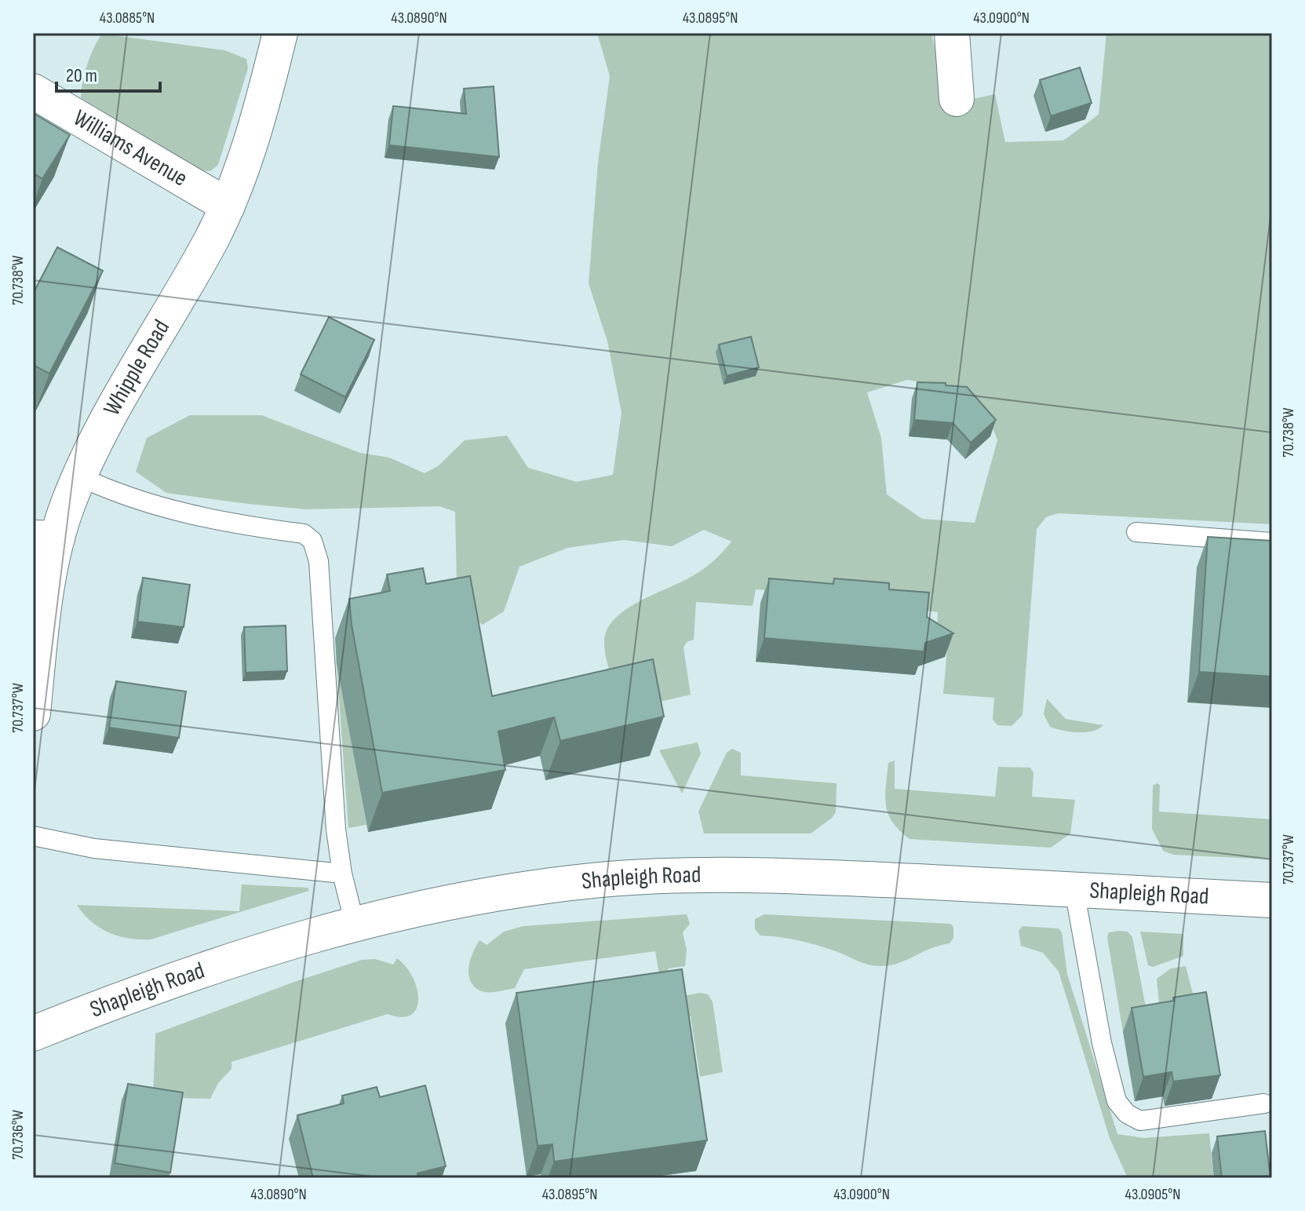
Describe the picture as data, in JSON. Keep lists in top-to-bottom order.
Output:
{
  "streets": {
    "main road": ["Williams Avenue", "Whipple Road", "Shapleigh Road"]
  },
  "crossings": [
    ["Williams Avenue", "Whipple Road"]
  ],
  "scale_bar": "20 m",
  "coordinates": [
    "43.0885°N",
    "43.0890°N",
    "43.0895°N",
    "43.0900°N",
    "70.738°W",
    "70.737°W",
    "70.736°W",
    "43.0905°N"
  ]
}
